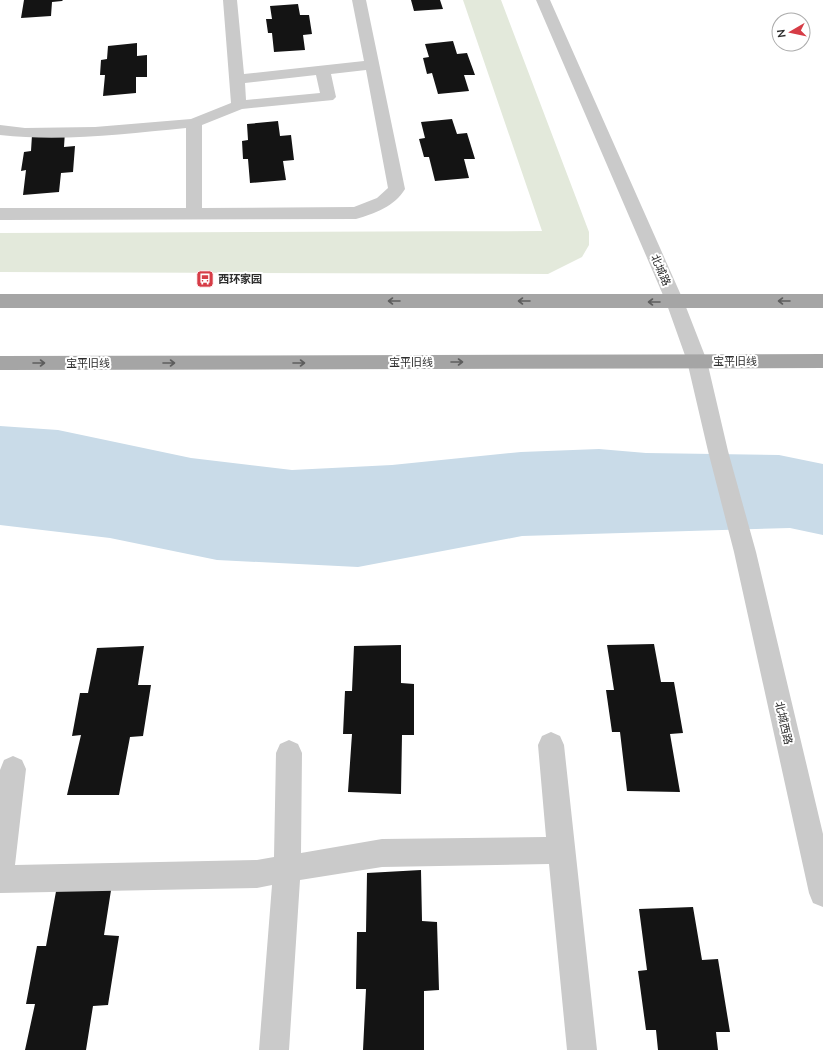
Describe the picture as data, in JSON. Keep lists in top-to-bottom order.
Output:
{
  "streets": {
    "main road": ["宝平旧线"],
    "street": ["北城路", "北城西路"]
  },
  "crossings": [
    ["北城路", "宝平旧线"],
    ["北城路", "北城西路"]
  ],
  "places": {
    "bus stop": ["西环家园"]
  },
  "north": "left"
}
